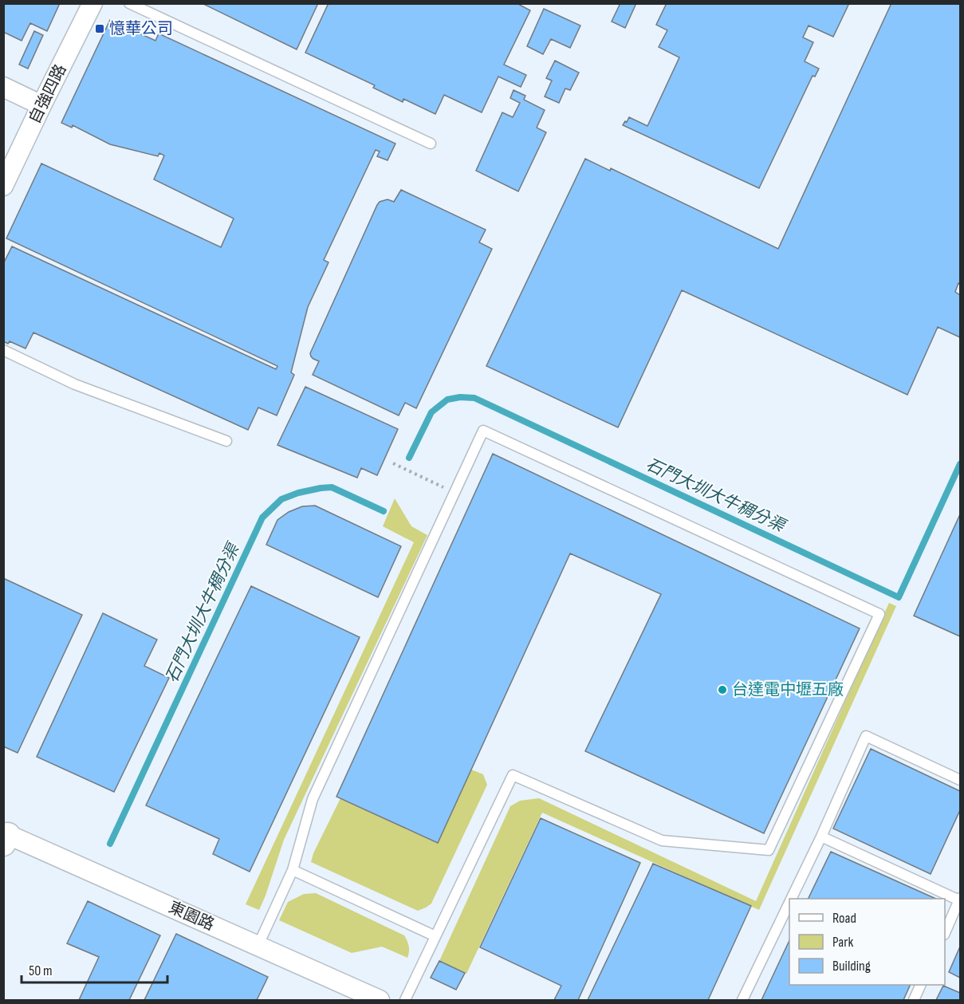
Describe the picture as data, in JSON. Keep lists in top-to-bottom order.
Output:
{
  "streets": {
    "street": ["自強四路", "東園路"]
  },
  "water": ["石門大圳大牛稠分渠"],
  "places": {
    "transit": ["憶華公司"],
    "other": ["台達電中壢五廠"]
  },
  "legend": ["Road", "Park", "Building"],
  "scale_bar": "50 m"
}
